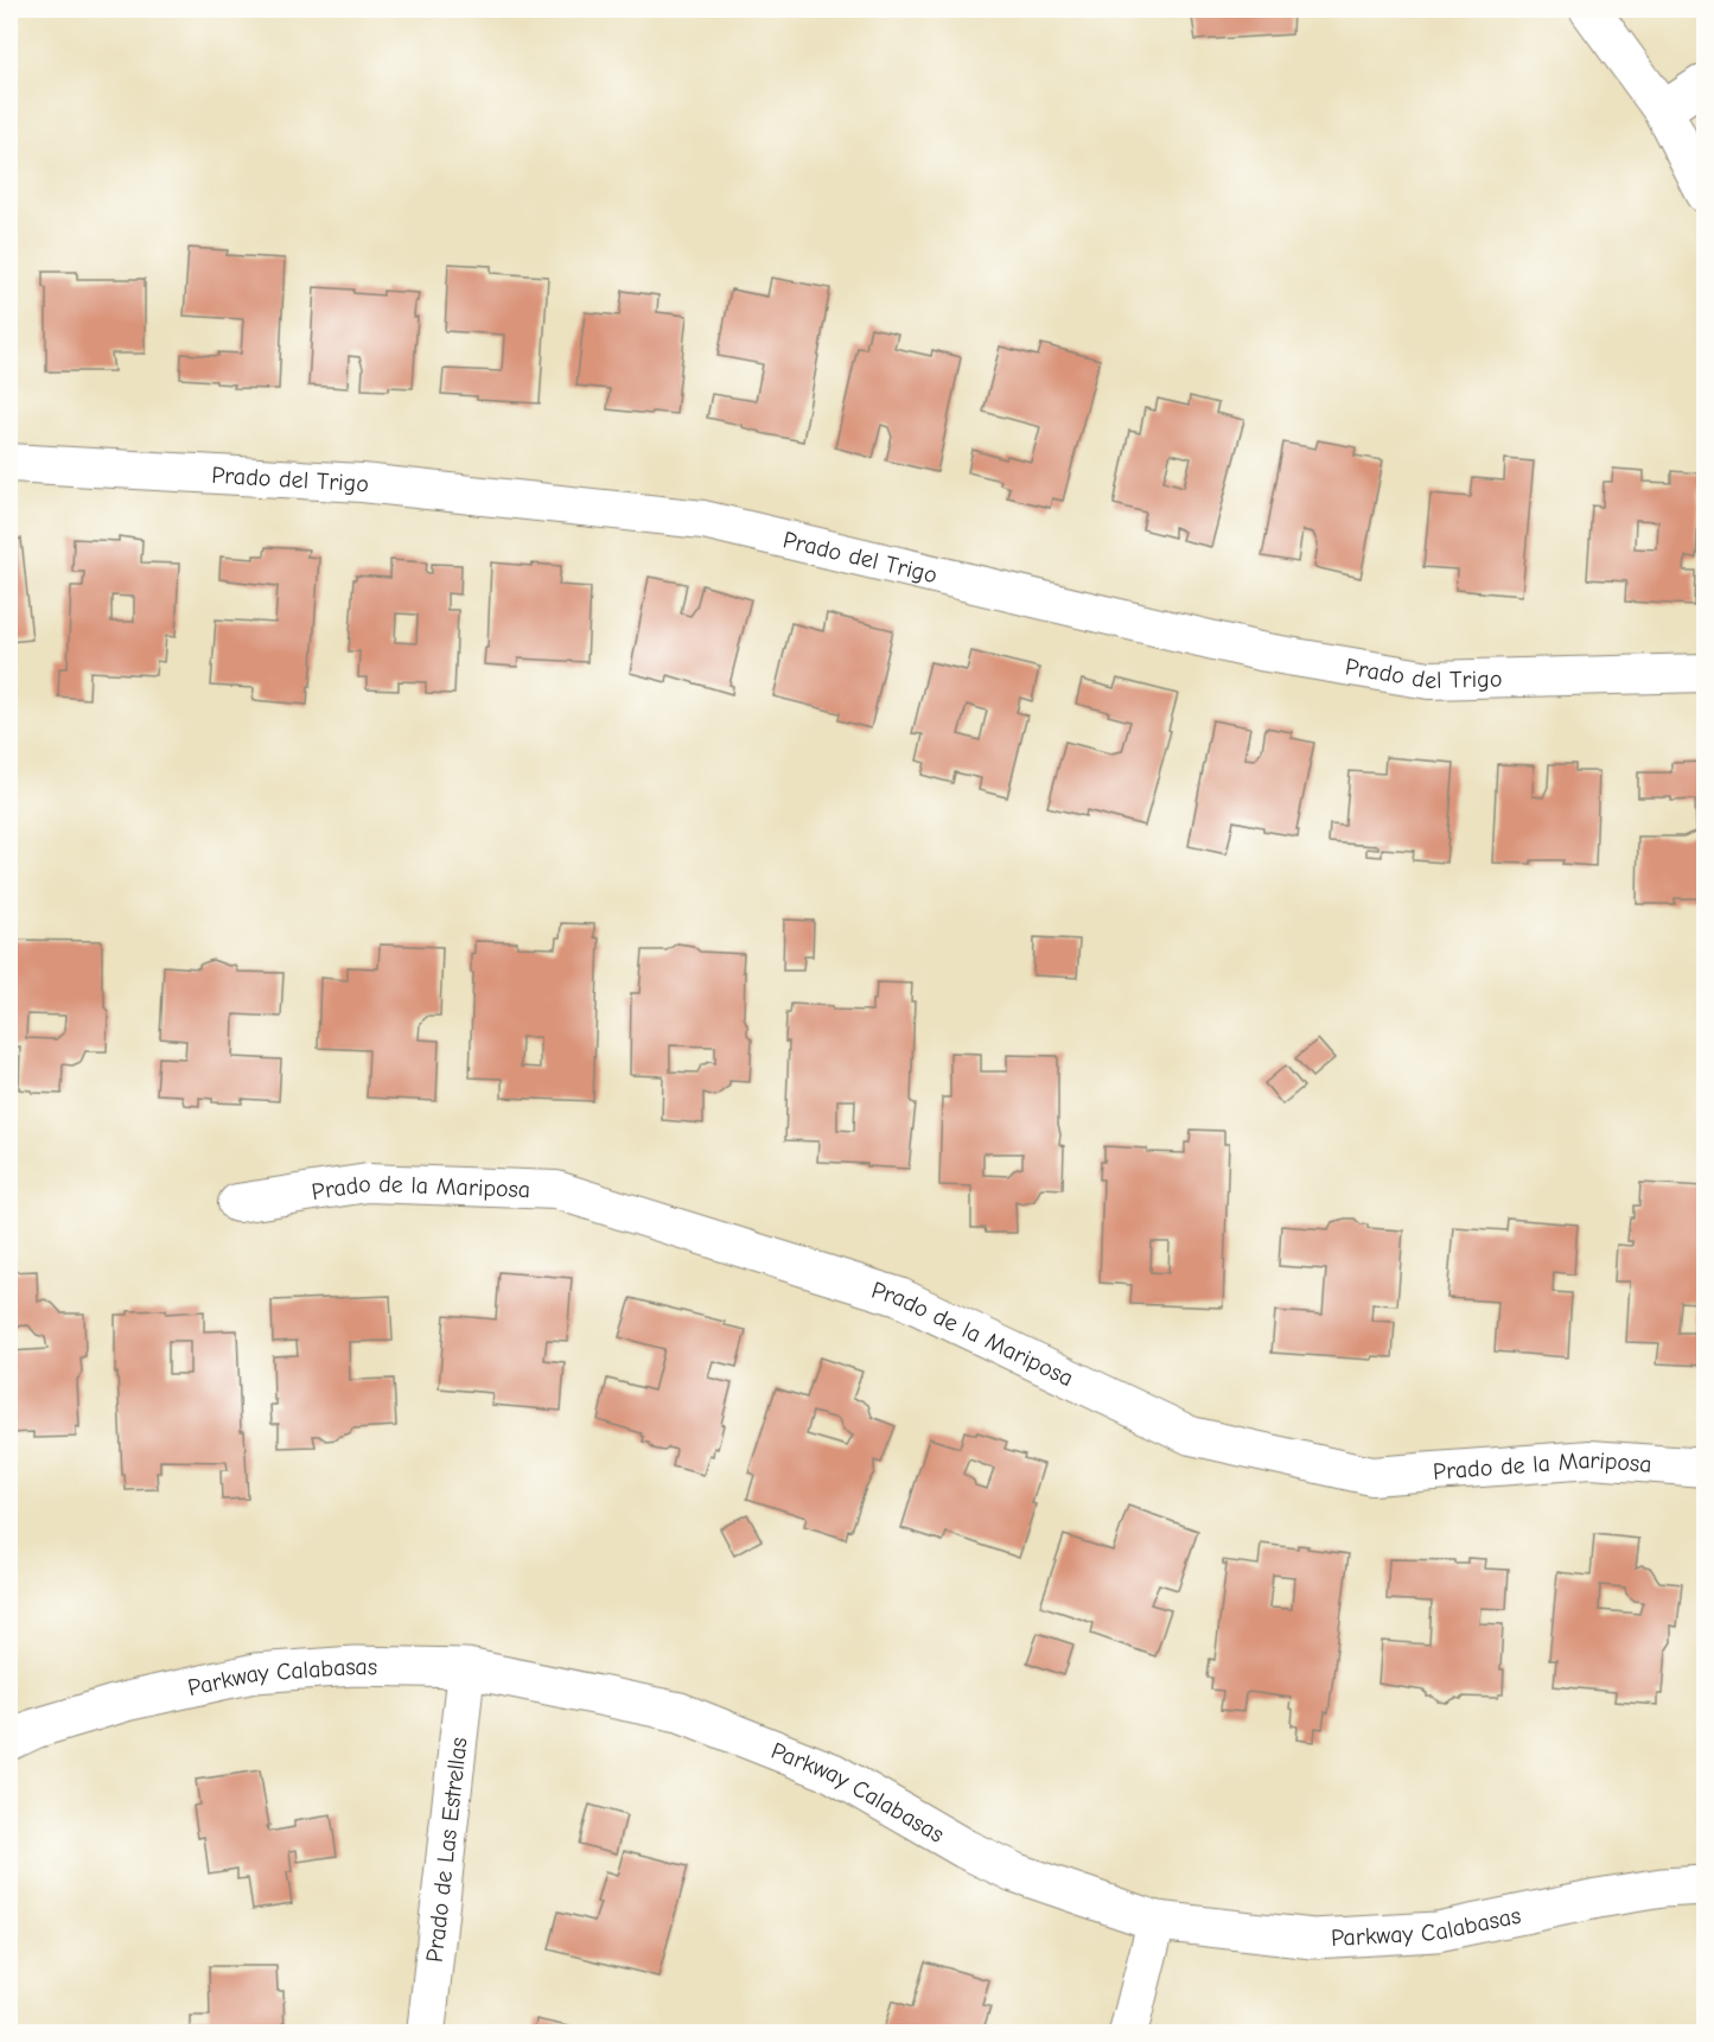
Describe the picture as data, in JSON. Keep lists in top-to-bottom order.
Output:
{
  "streets": {
    "street": [
      "Prado del Trigo",
      "Prado de la Mariposa",
      "Parkway Calabasas",
      "Prado de Las Estrellas"
    ]
  },
  "crossings": [
    ["Parkway Calabasas", "Prado de Las Estrellas"]
  ]
}
